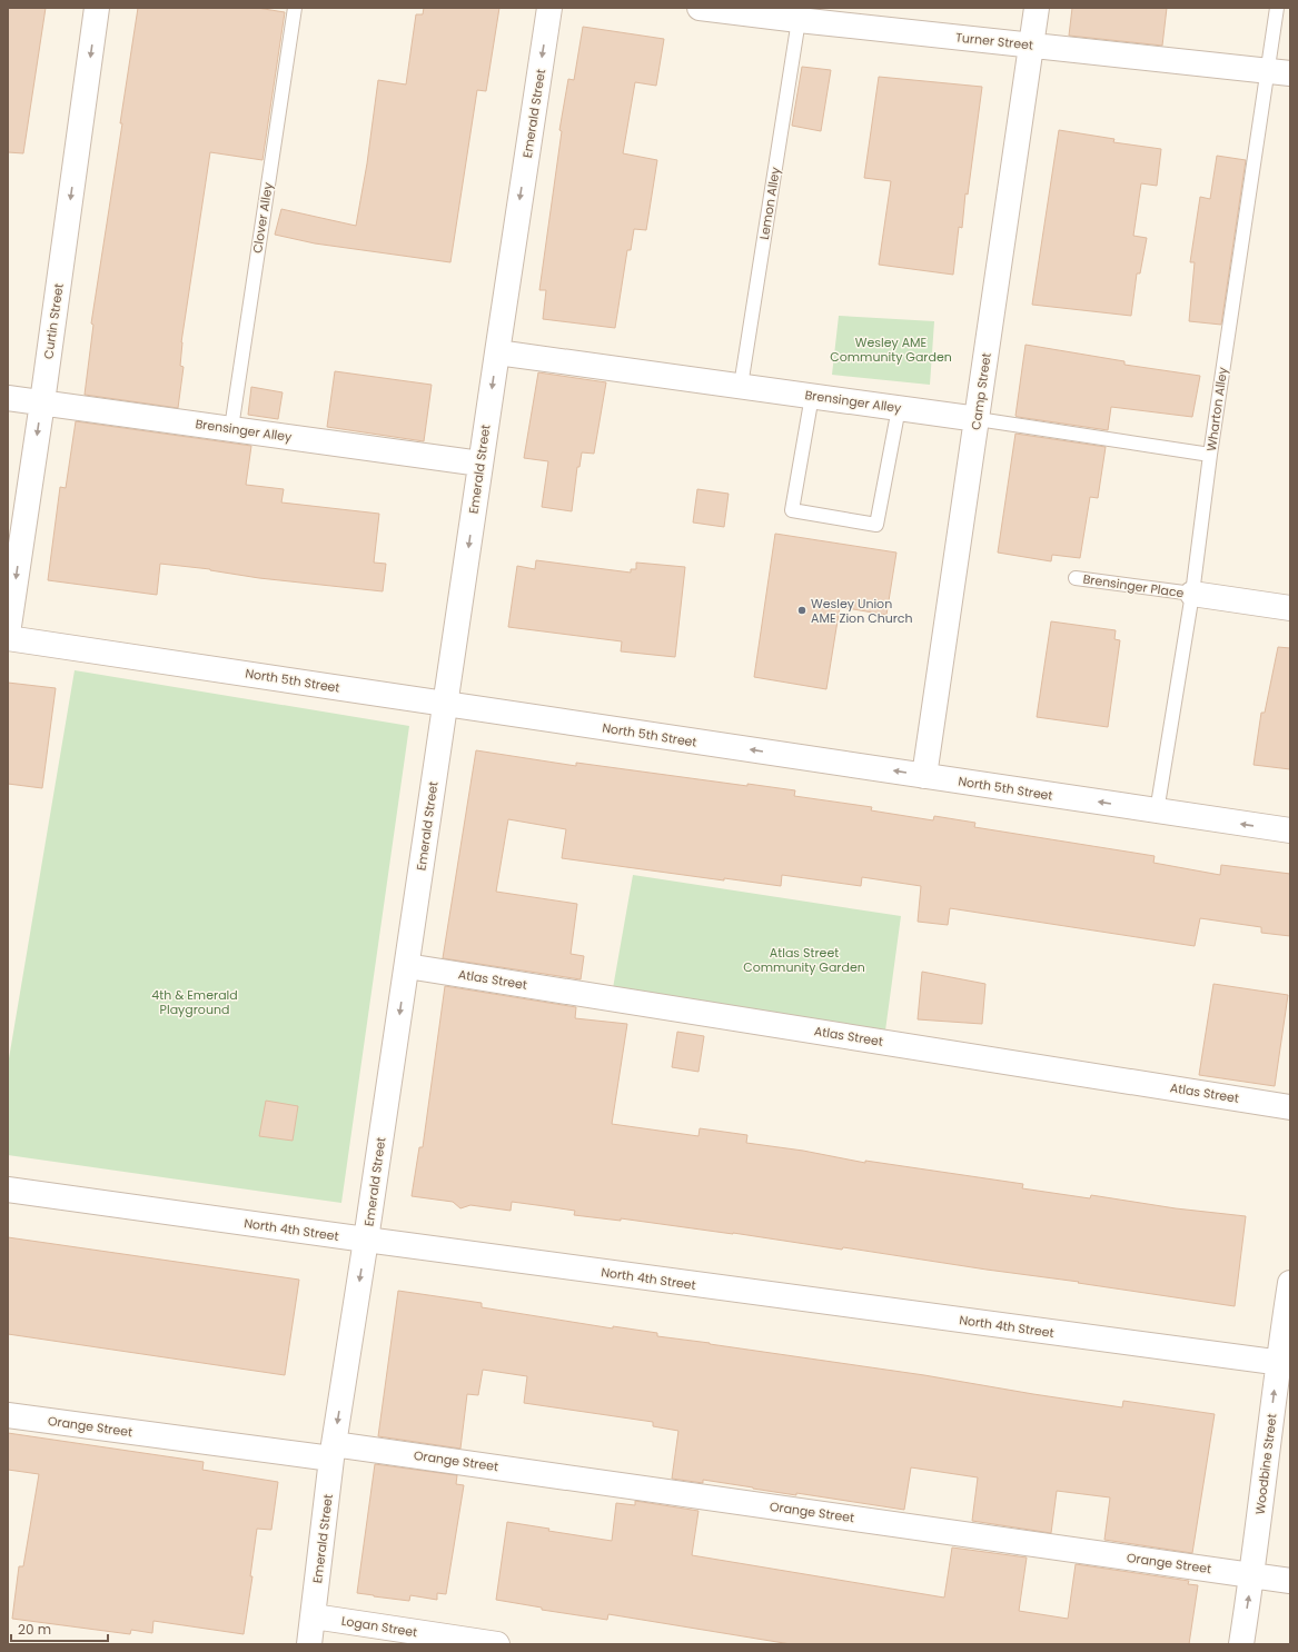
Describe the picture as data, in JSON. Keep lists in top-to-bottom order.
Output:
{
  "streets": {
    "street": [
      "Turner Street",
      "Emerald Street",
      "Curtin Street",
      "Camp Street",
      "Brensinger Alley",
      "North 5th Street",
      "Atlas Street",
      "North 4th Street",
      "Orange Street",
      "Woodbine Street",
      "Logan Street"
    ],
    "lane": [
      "Lemon Alley",
      "Clover Alley",
      "Wharton Alley",
      "Brensinger Place"
    ]
  },
  "crossings": [
    ["Turner Street", "Lemon Alley"],
    ["Turner Street", "Camp Street"],
    ["Turner Street", "Wharton Alley"],
    ["Emerald Street", "Brensinger Alley"],
    ["Emerald Street", "North 5th Street"],
    ["Emerald Street", "Atlas Street"],
    ["Emerald Street", "North 4th Street"],
    ["Emerald Street", "Orange Street"],
    ["Emerald Street", "Logan Street"],
    ["Lemon Alley", "Brensinger Alley"],
    ["Clover Alley", "Brensinger Alley"],
    ["Curtin Street", "Brensinger Alley"],
    ["Camp Street", "Brensinger Alley"],
    ["Camp Street", "North 5th Street"],
    ["Brensinger Alley", "Wharton Alley"],
    ["Wharton Alley", "Brensinger Place"],
    ["Wharton Alley", "North 5th Street"],
    ["North 4th Street", "Woodbine Street"],
    ["Orange Street", "Woodbine Street"]
  ],
  "one_way": [
    "Emerald Street",
    "Curtin Street",
    "North 5th Street",
    "Woodbine Street"
  ],
  "parks": ["Wesley AME Community Garden", "Atlas Street Community Garden", "4th & Emerald Playground"],
  "places": ["Wesley Union AME Zion Church"],
  "scale_bar": "20 m"
}
